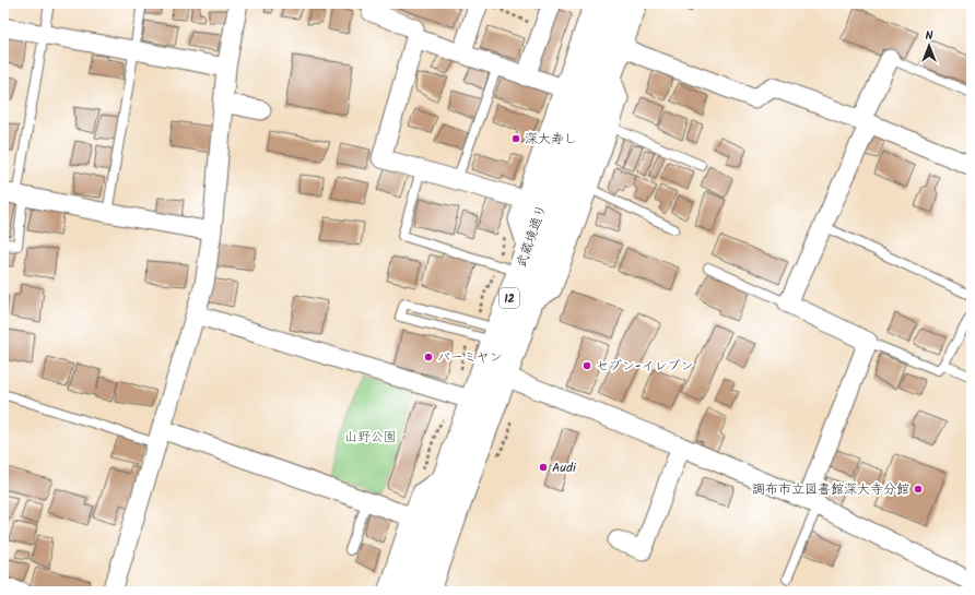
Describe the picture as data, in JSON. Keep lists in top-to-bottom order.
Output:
{
  "streets": {
    "main road": ["武蔵境通り", "12"]
  },
  "parks": ["山野公園"],
  "places": [
    "深大寿し",
    "バーミヤン",
    "セブン-イレブン",
    "Audi",
    "調布市立図書館深大寺分館"
  ],
  "north": "top"
}
